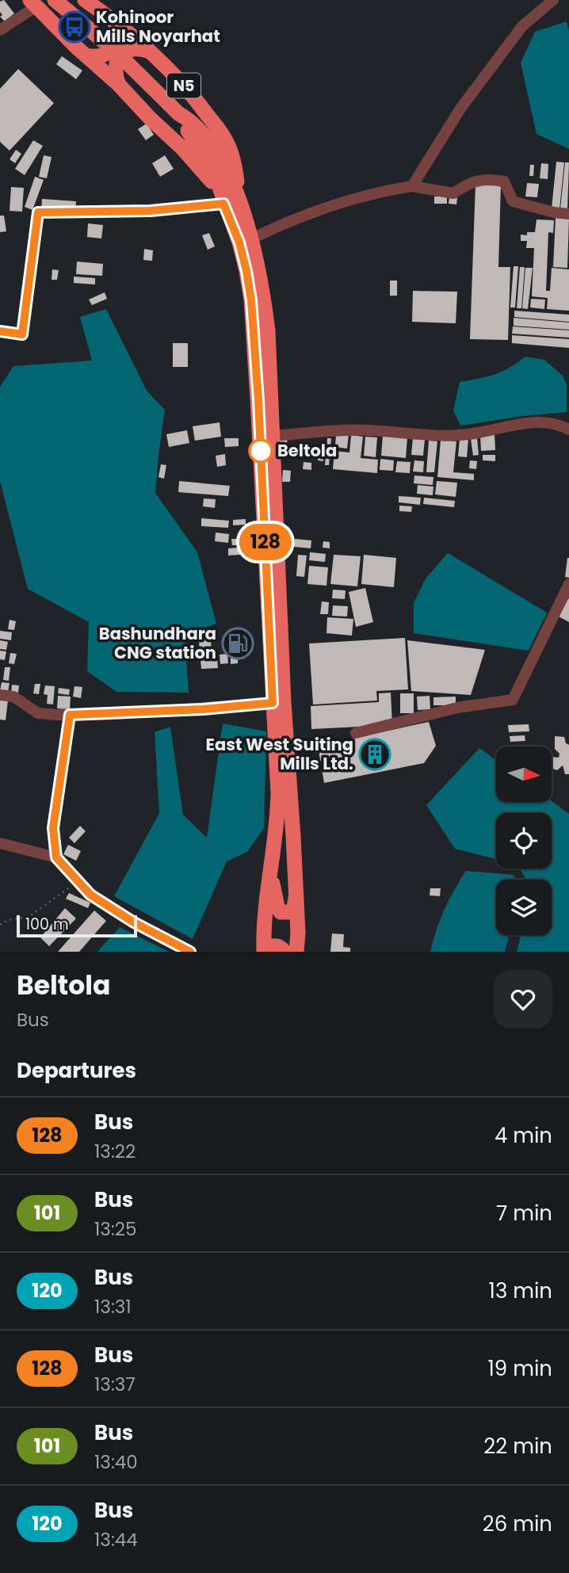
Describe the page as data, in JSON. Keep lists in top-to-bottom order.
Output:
{
  "streets": {
    "highway": ["N5"]
  },
  "places": {
    "bus stop": ["Kohinoor Mills Noyarhat"],
    "other": ["Beltola"],
    "fuel station": ["Bashundhara CNG station"],
    "building": ["East West Suiting Mills Ltd."]
  },
  "lines": ["bus line 128"],
  "scale_bar": "100 m",
  "north": "right",
  "page": {
    "on_map": "128",
    "scale": "100 m",
    "heading": [
      ["Beltola", "Bus"],
      "Departures"
    ],
    "list": [
      {
        "mark": "128",
        "name": "Bus",
        "note": "13:22",
        "value": "4 min"
      },
      {
        "mark": "101",
        "name": "Bus",
        "note": "13:25",
        "value": "7 min"
      },
      {
        "mark": "120",
        "name": "Bus",
        "note": "13:31",
        "value": "13 min"
      },
      {
        "mark": "128",
        "name": "Bus",
        "note": "13:37",
        "value": "19 min"
      },
      {
        "mark": "101",
        "name": "Bus",
        "note": "13:40",
        "value": "22 min"
      },
      {
        "mark": "120",
        "name": "Bus",
        "note": "13:44",
        "value": "26 min"
      }
    ]
  }
}
